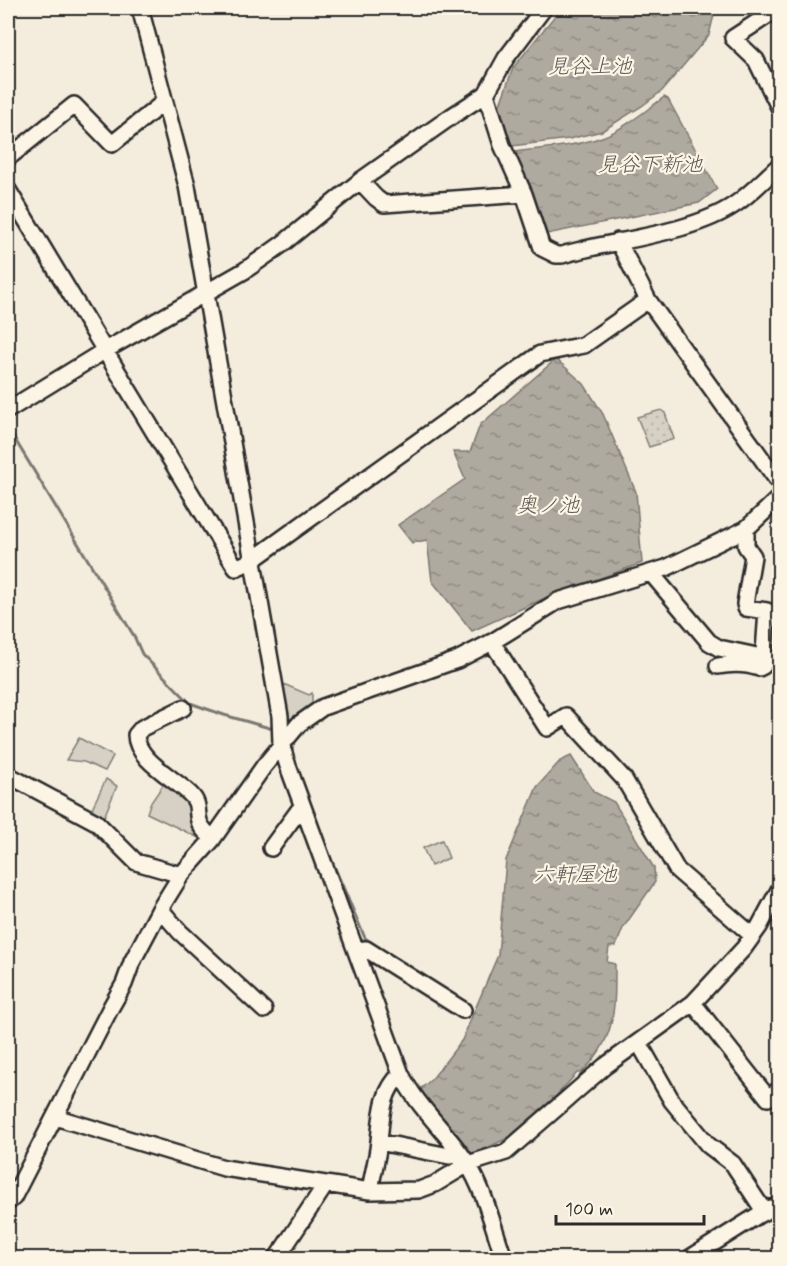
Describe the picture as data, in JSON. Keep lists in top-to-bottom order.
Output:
{
  "water": [
    "見谷上池",
    "見谷下新池",
    "奥ノ池",
    "六軒屋池"
  ],
  "scale_bar": "100 m"
}
